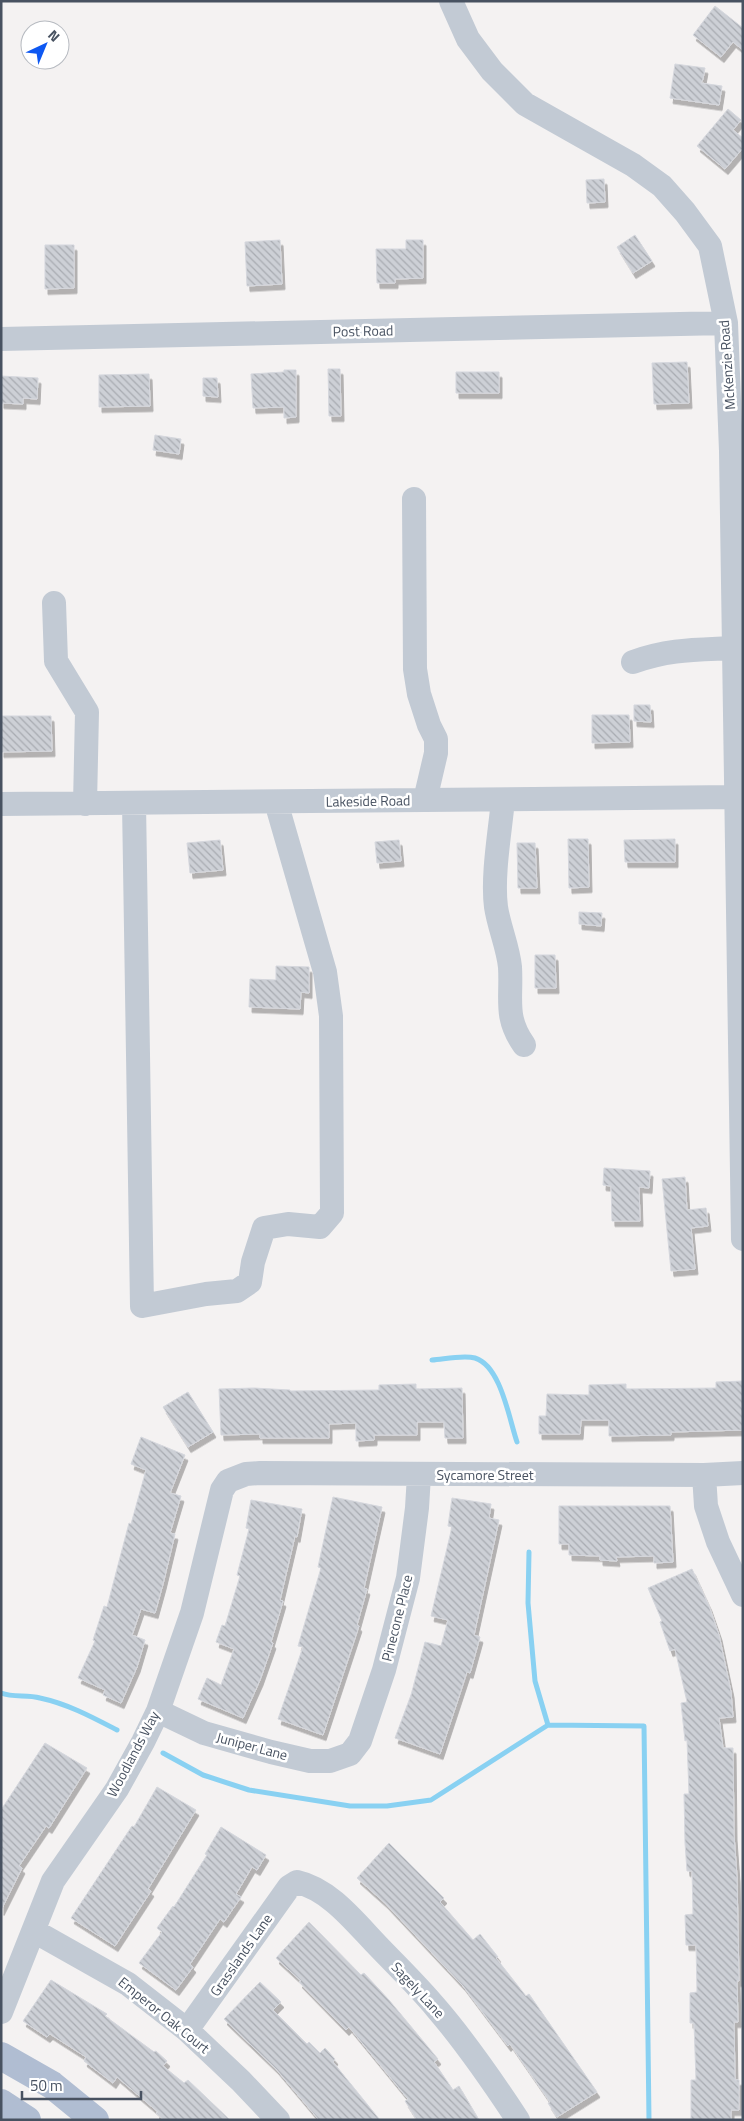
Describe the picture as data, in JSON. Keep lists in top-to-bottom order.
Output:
{
  "streets": {
    "street": [
      "Post Road",
      "McKenzie Road",
      "Lakeside Road",
      "Sycamore Street",
      "Pinecone Place",
      "Juniper Lane",
      "Woodlands Way",
      "Grasslands Lane",
      "Sagely Lane",
      "Emperor Oak Court"
    ]
  },
  "crossings": [
    ["Post Road", "McKenzie Road"],
    ["McKenzie Road", "Lakeside Road"],
    ["Sycamore Street", "Pinecone Place"],
    ["Sycamore Street", "Woodlands Way"],
    ["Pinecone Place", "Juniper Lane"],
    ["Juniper Lane", "Woodlands Way"],
    ["Woodlands Way", "Emperor Oak Court"],
    ["Grasslands Lane", "Sagely Lane"],
    ["Grasslands Lane", "Emperor Oak Court"]
  ],
  "scale_bar": "50 m",
  "north": "top right"
}
